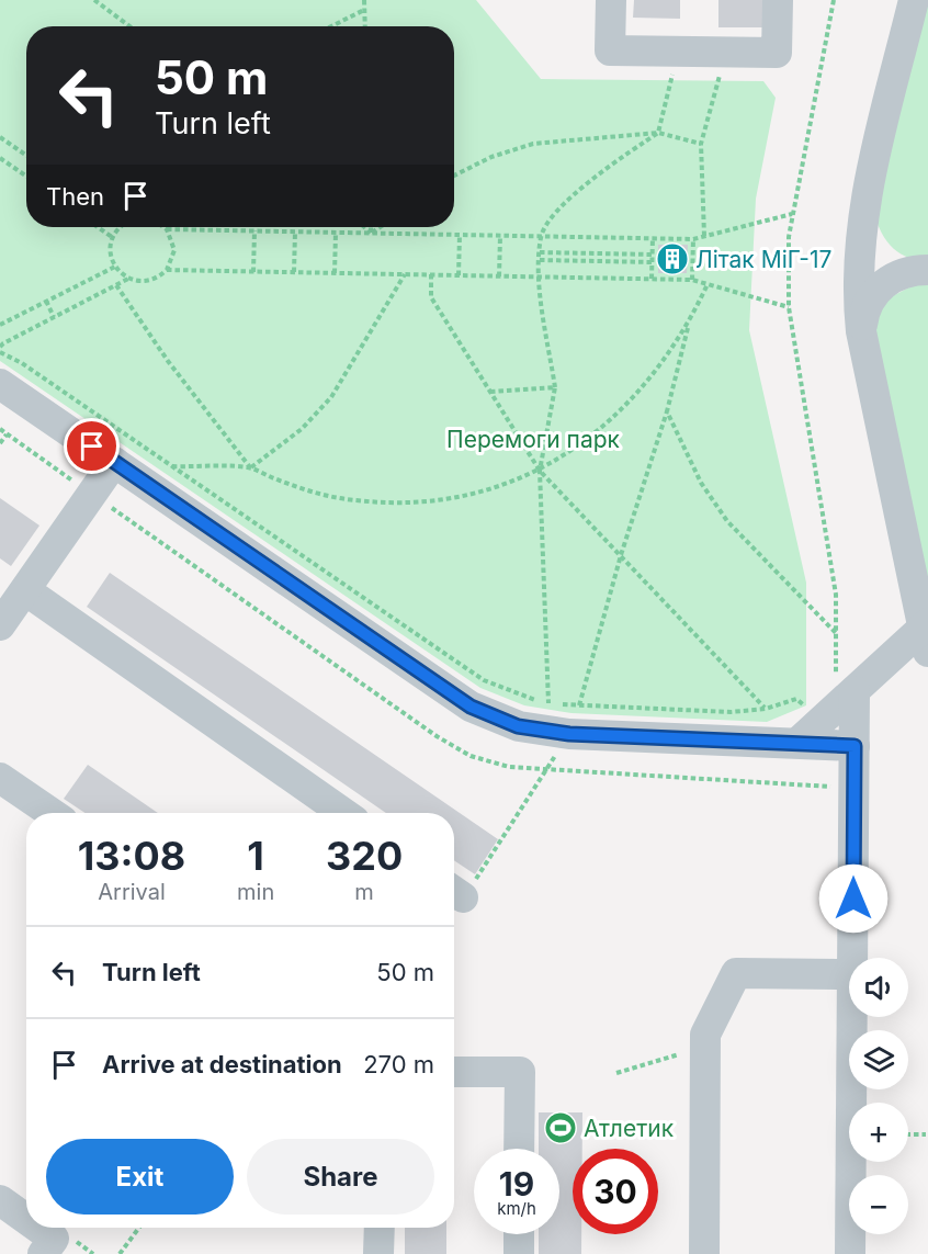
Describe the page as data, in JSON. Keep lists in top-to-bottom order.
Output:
{
  "parks": ["Перемоги парк"],
  "places": {
    "building": ["Літак МіГ-17"],
    "sports": ["Атлетик"]
  },
  "page": {
    "turn": ["50 m", "Turn left"],
    "then": "Then",
    "eta": [
      "13:08",
      "Arrival",
      "1",
      "min",
      "320",
      "m"
    ],
    "list": [
      {
        "name": "Turn left",
        "value": "50 m"
      },
      {
        "name": "Arrive at destination",
        "value": "270 m"
      }
    ],
    "map_buttons": ["+", "−"],
    "buttons": ["Exit", "Share"],
    "speed": "19 km/h",
    "limit": "30"
  }
}
